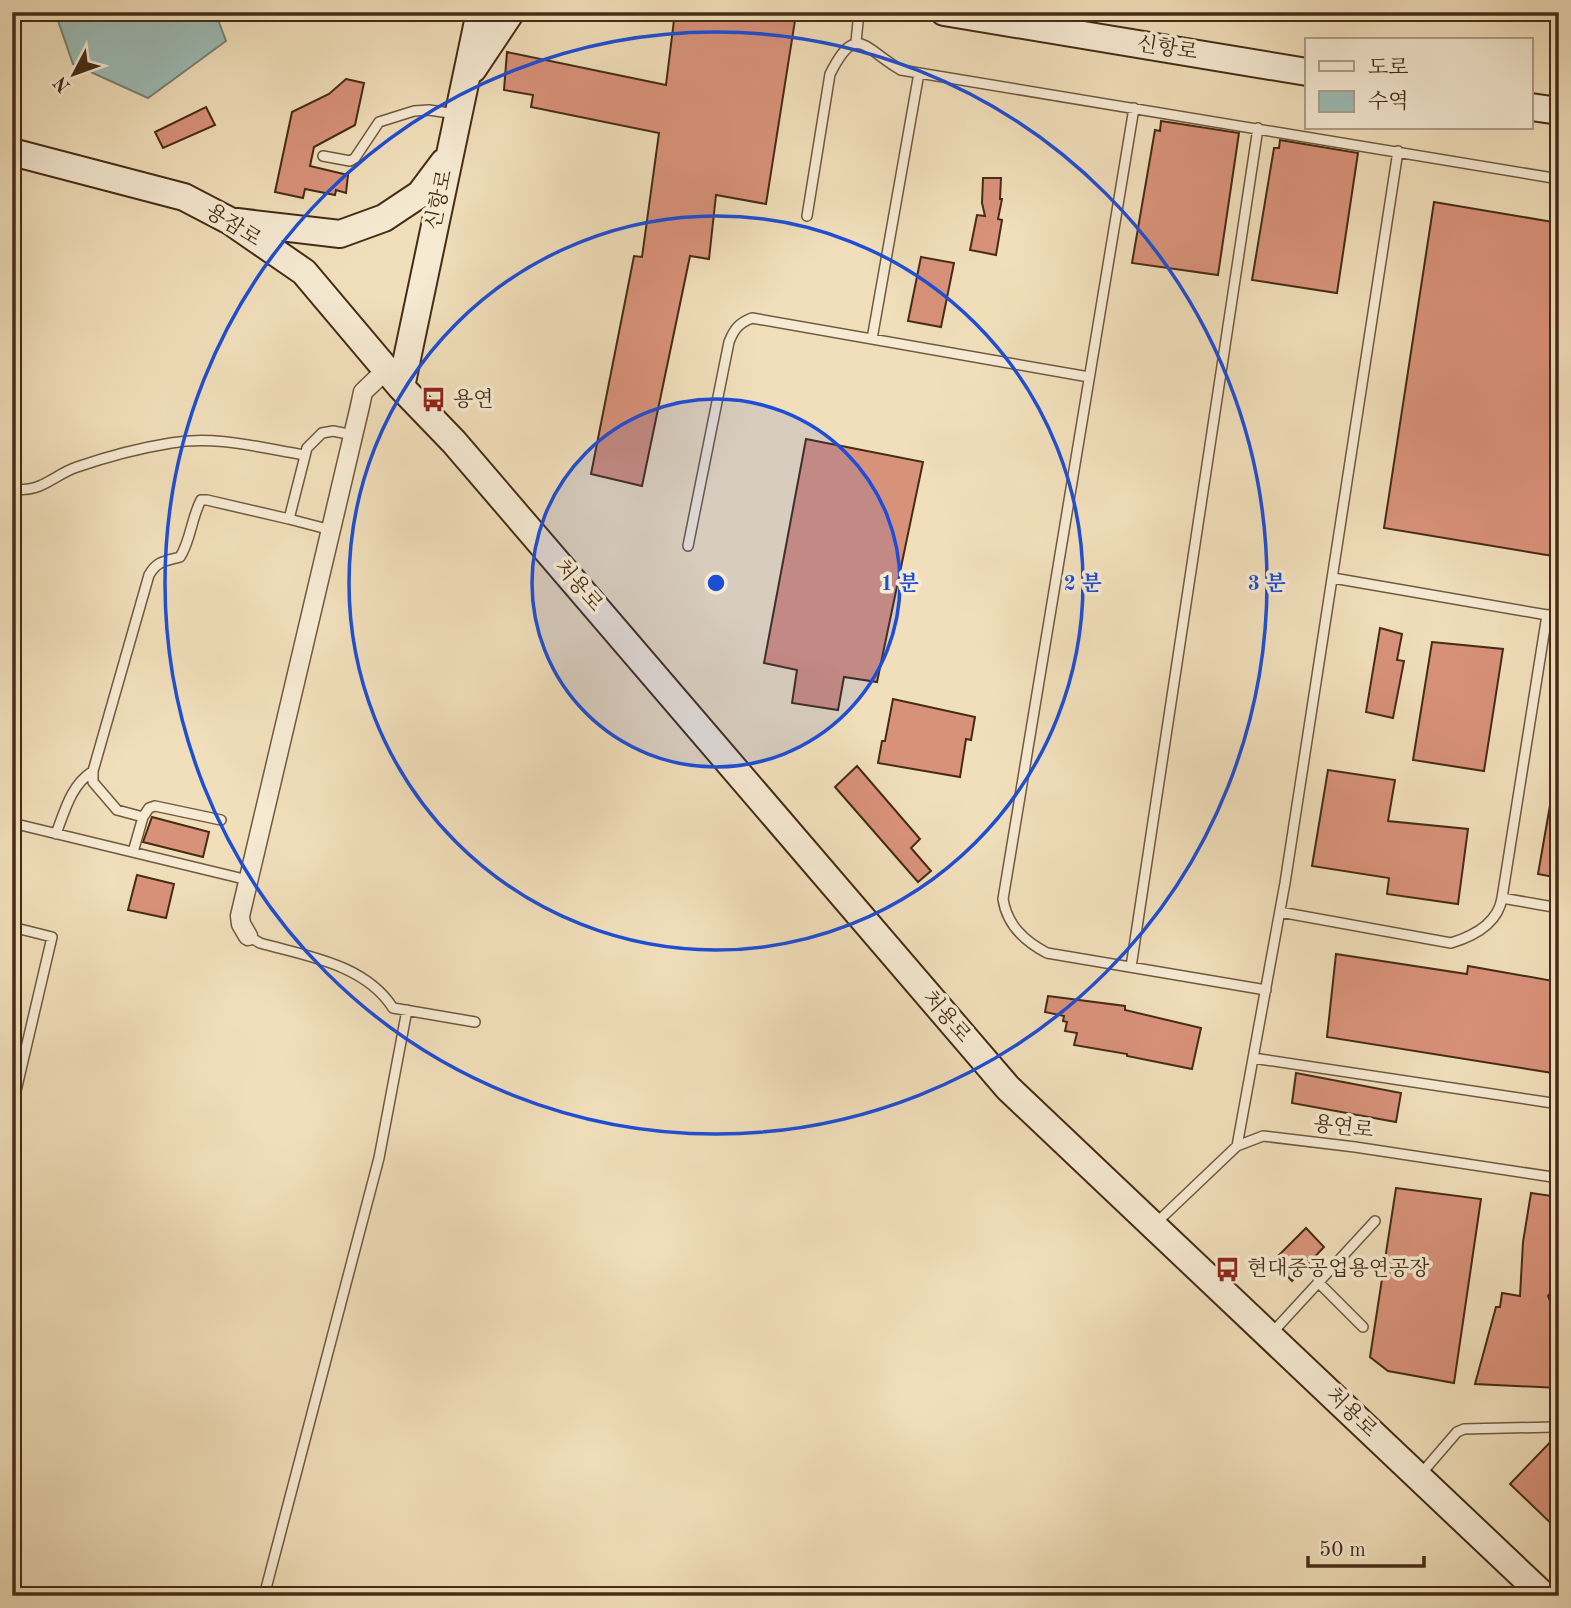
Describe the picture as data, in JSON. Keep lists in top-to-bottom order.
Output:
{
  "streets": {
    "street": ["신항로", "용잠로", "처용로"],
    "lane": ["용연로"]
  },
  "crossings": [
    ["신항로", "용잠로"],
    ["신항로", "처용로"],
    ["용잠로", "처용로"],
    ["처용로", "용연로"]
  ],
  "places": {
    "bus stop": ["용연", "현대중공업용연공장"]
  },
  "legend": ["도로", "수역"],
  "scale_bar": "50 m",
  "north": "bottom left",
  "rings": ["1 분", "2 분", "3 분"]
}
